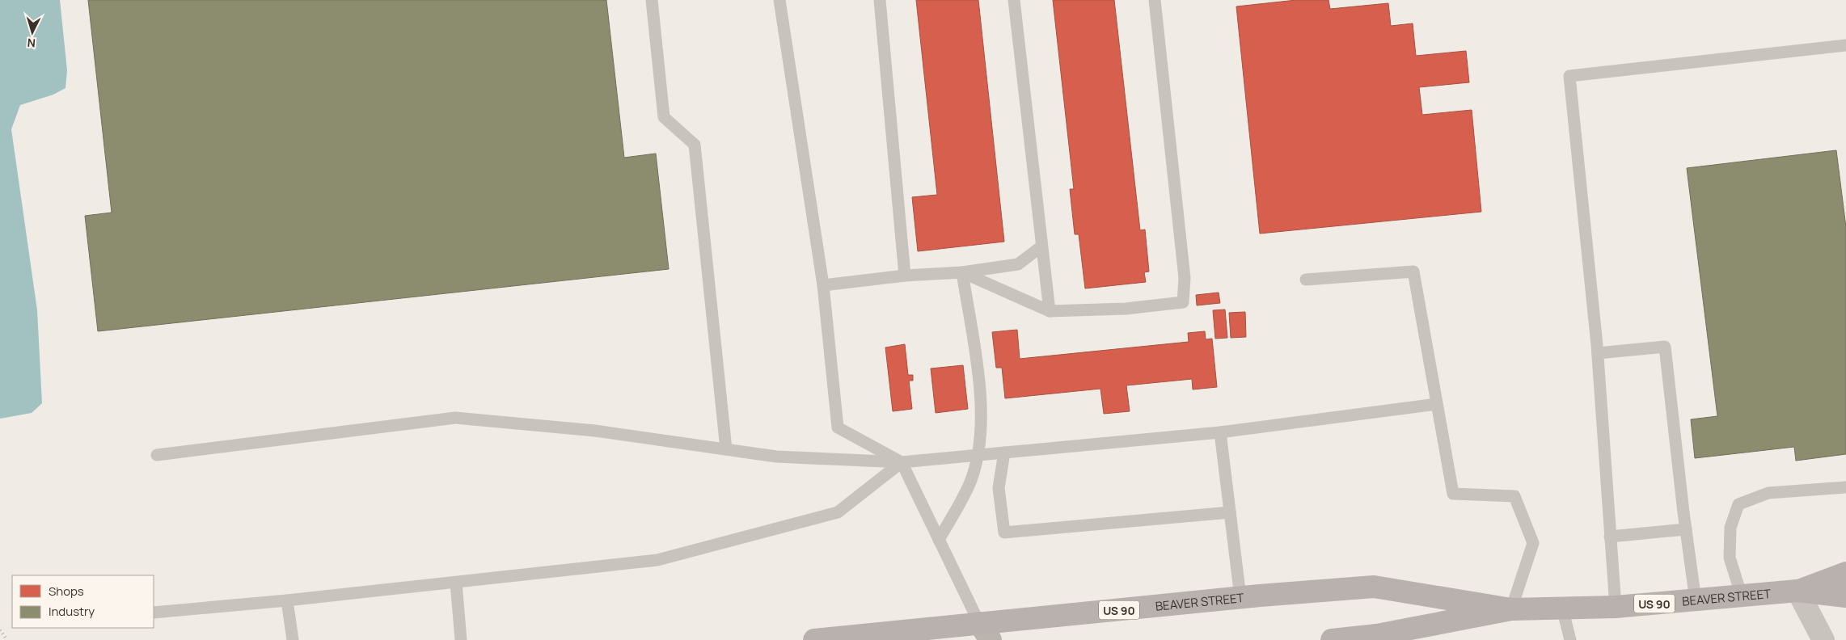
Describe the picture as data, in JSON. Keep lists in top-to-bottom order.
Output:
{
  "streets": {
    "main road": ["BEAVER STREET", "US 90"]
  },
  "legend": ["Shops", "Industry"],
  "north": "bottom"
}
